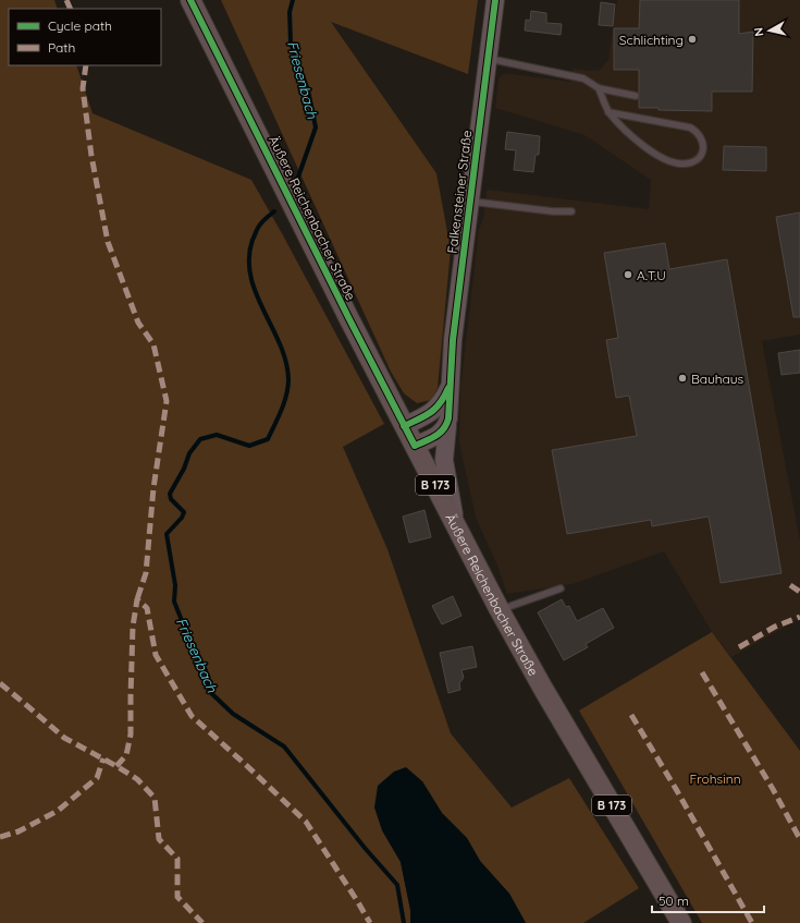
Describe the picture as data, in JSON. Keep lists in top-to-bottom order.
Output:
{
  "streets": {
    "main road": ["Falkensteiner Straße", "Äußere Reichenbacher Straße", "B 173"]
  },
  "crossings": [
    ["Falkensteiner Straße", "Äußere Reichenbacher Straße"]
  ],
  "water": ["Friesenbach"],
  "parks": ["Frohsinn"],
  "places": ["Schlichting", "A.T.U", "Bauhaus"],
  "legend": ["Cycle path", "Path"],
  "scale_bar": "50 m",
  "north": "left"
}
